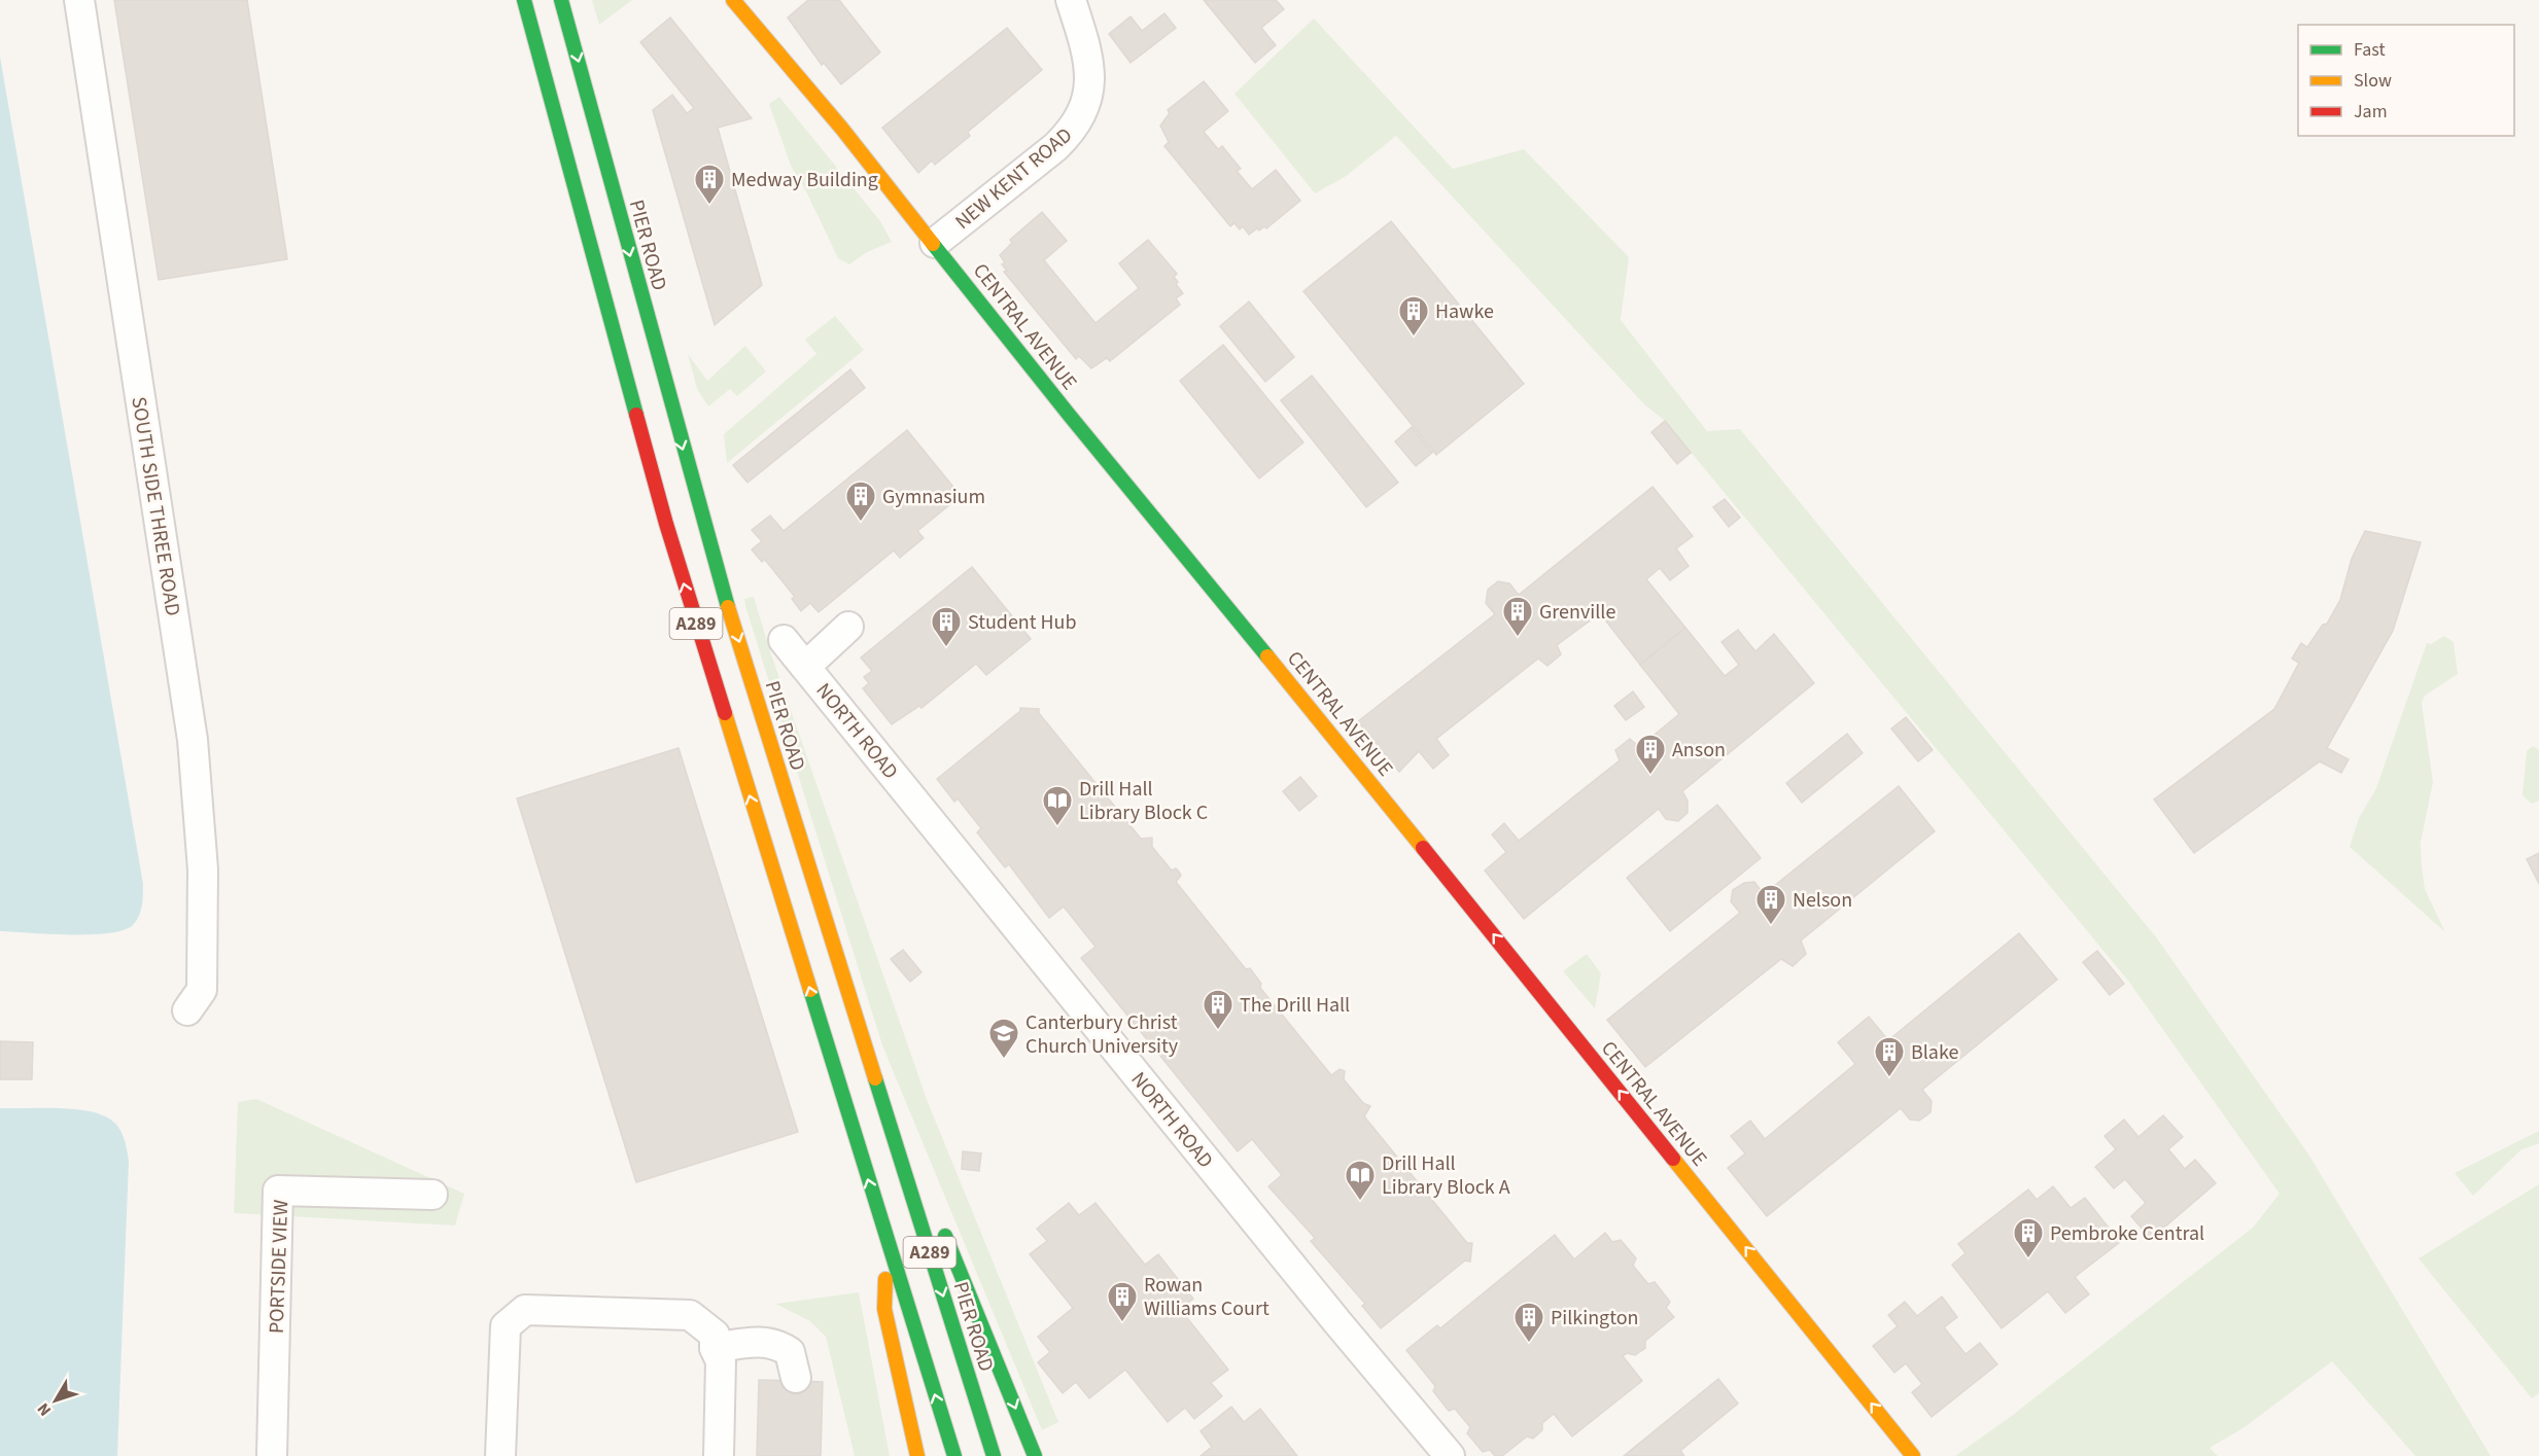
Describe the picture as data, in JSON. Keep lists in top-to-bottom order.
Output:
{
  "streets": {
    "main road": ["PIER ROAD", "CENTRAL AVENUE", "A289"],
    "street": [
      "NEW KENT ROAD",
      "SOUTH SIDE THREE ROAD",
      "NORTH ROAD",
      "PORTSIDE VIEW"
    ]
  },
  "crossings": [
    ["NEW KENT ROAD", "CENTRAL AVENUE"]
  ],
  "one_way": ["CENTRAL AVENUE"],
  "places": {
    "building": [
      "Medway Building",
      "Hawke",
      "Gymnasium",
      "Grenville",
      "Student Hub",
      "Anson",
      "Nelson",
      "The Drill Hall",
      "Blake",
      "Pembroke Central",
      "Rowan Williams Court",
      "Pilkington"
    ],
    "library": ["Drill Hall Library Block C", "Drill Hall Library Block A"],
    "school or university": ["Canterbury Christ Church University"]
  },
  "legend": ["Fast", "Slow", "Jam"],
  "north": "bottom left"
}
